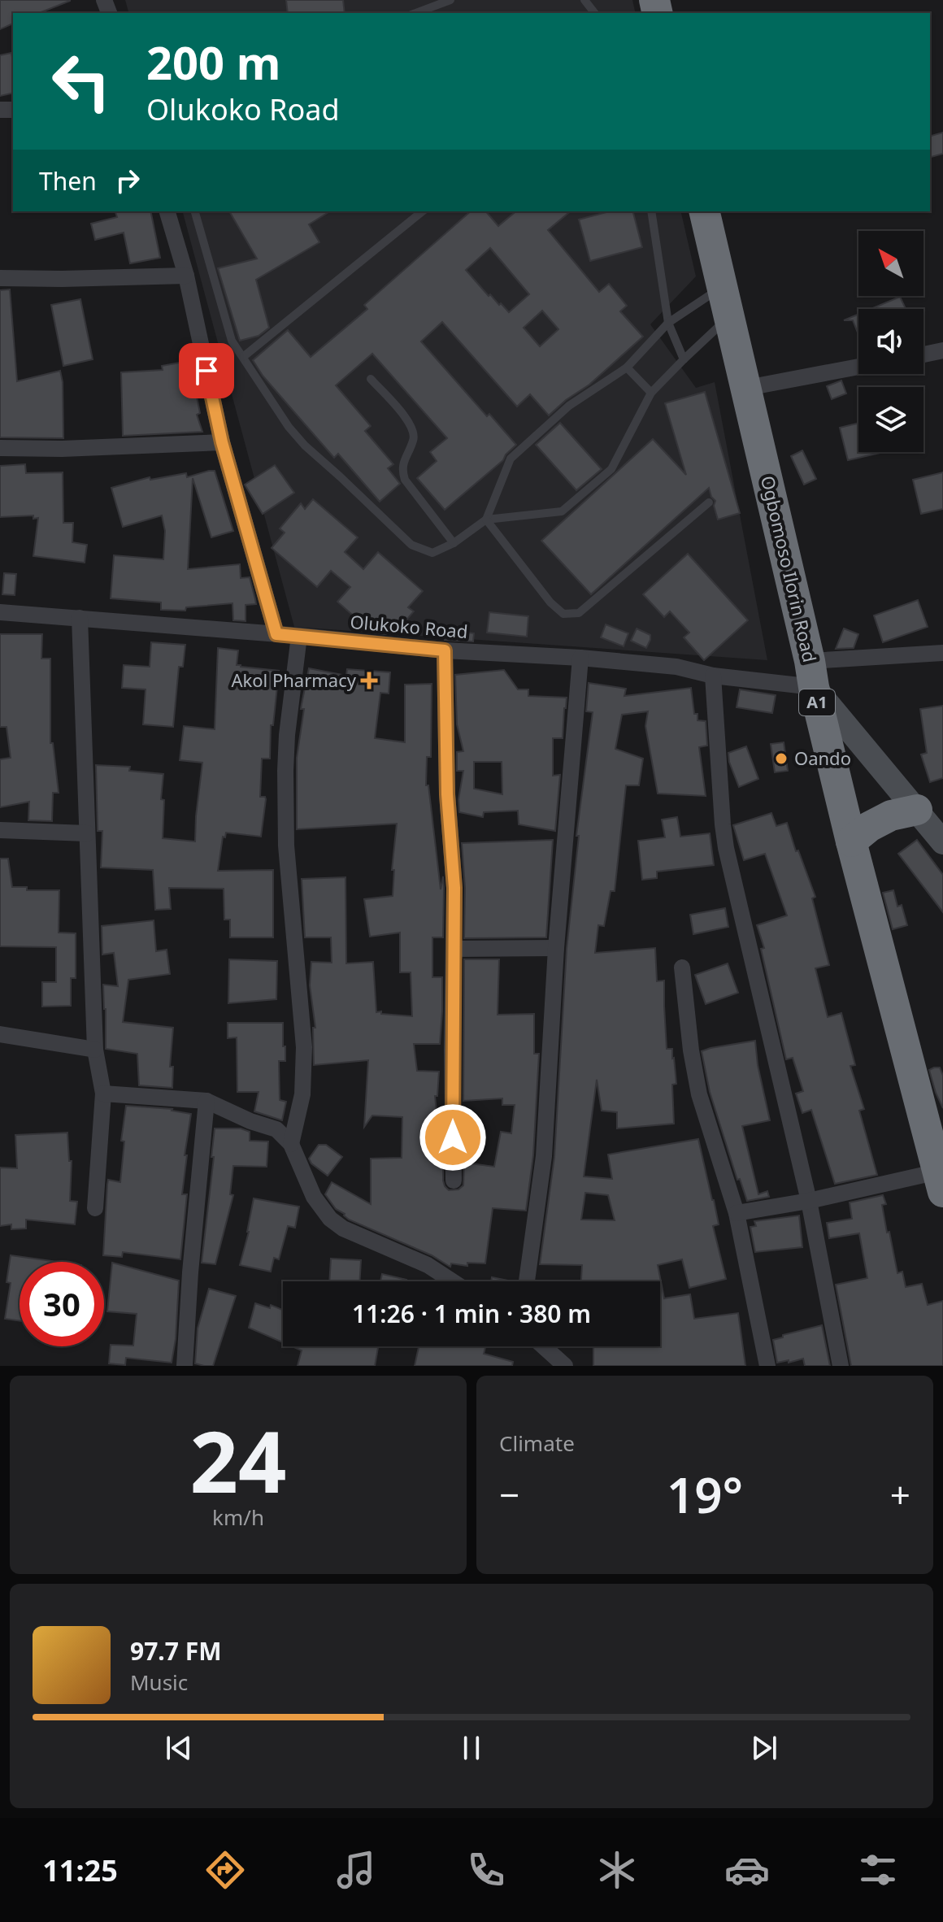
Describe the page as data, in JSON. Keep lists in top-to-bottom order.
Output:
{
  "streets": {
    "highway": ["Ogbomoso Ilorin Road", "A1"],
    "street": ["Olukoko Road"]
  },
  "crossings": [
    ["Ogbomoso Ilorin Road", "Olukoko Road"]
  ],
  "places": {
    "health": ["Akol Pharmacy"],
    "other": ["Oando"]
  },
  "north": "top left",
  "page": {
    "turn": ["200 m", "Olukoko Road"],
    "then": "Then",
    "limit": "30",
    "trip": "11:26 · 1 min · 380 m",
    "tile": [
      ["24", "km/h"],
      "Climate"
    ],
    "heat": ["−", "19°", "+"],
    "song": ["97.7 FM", "Music"],
    "tabs": "11:25"
  }
}
